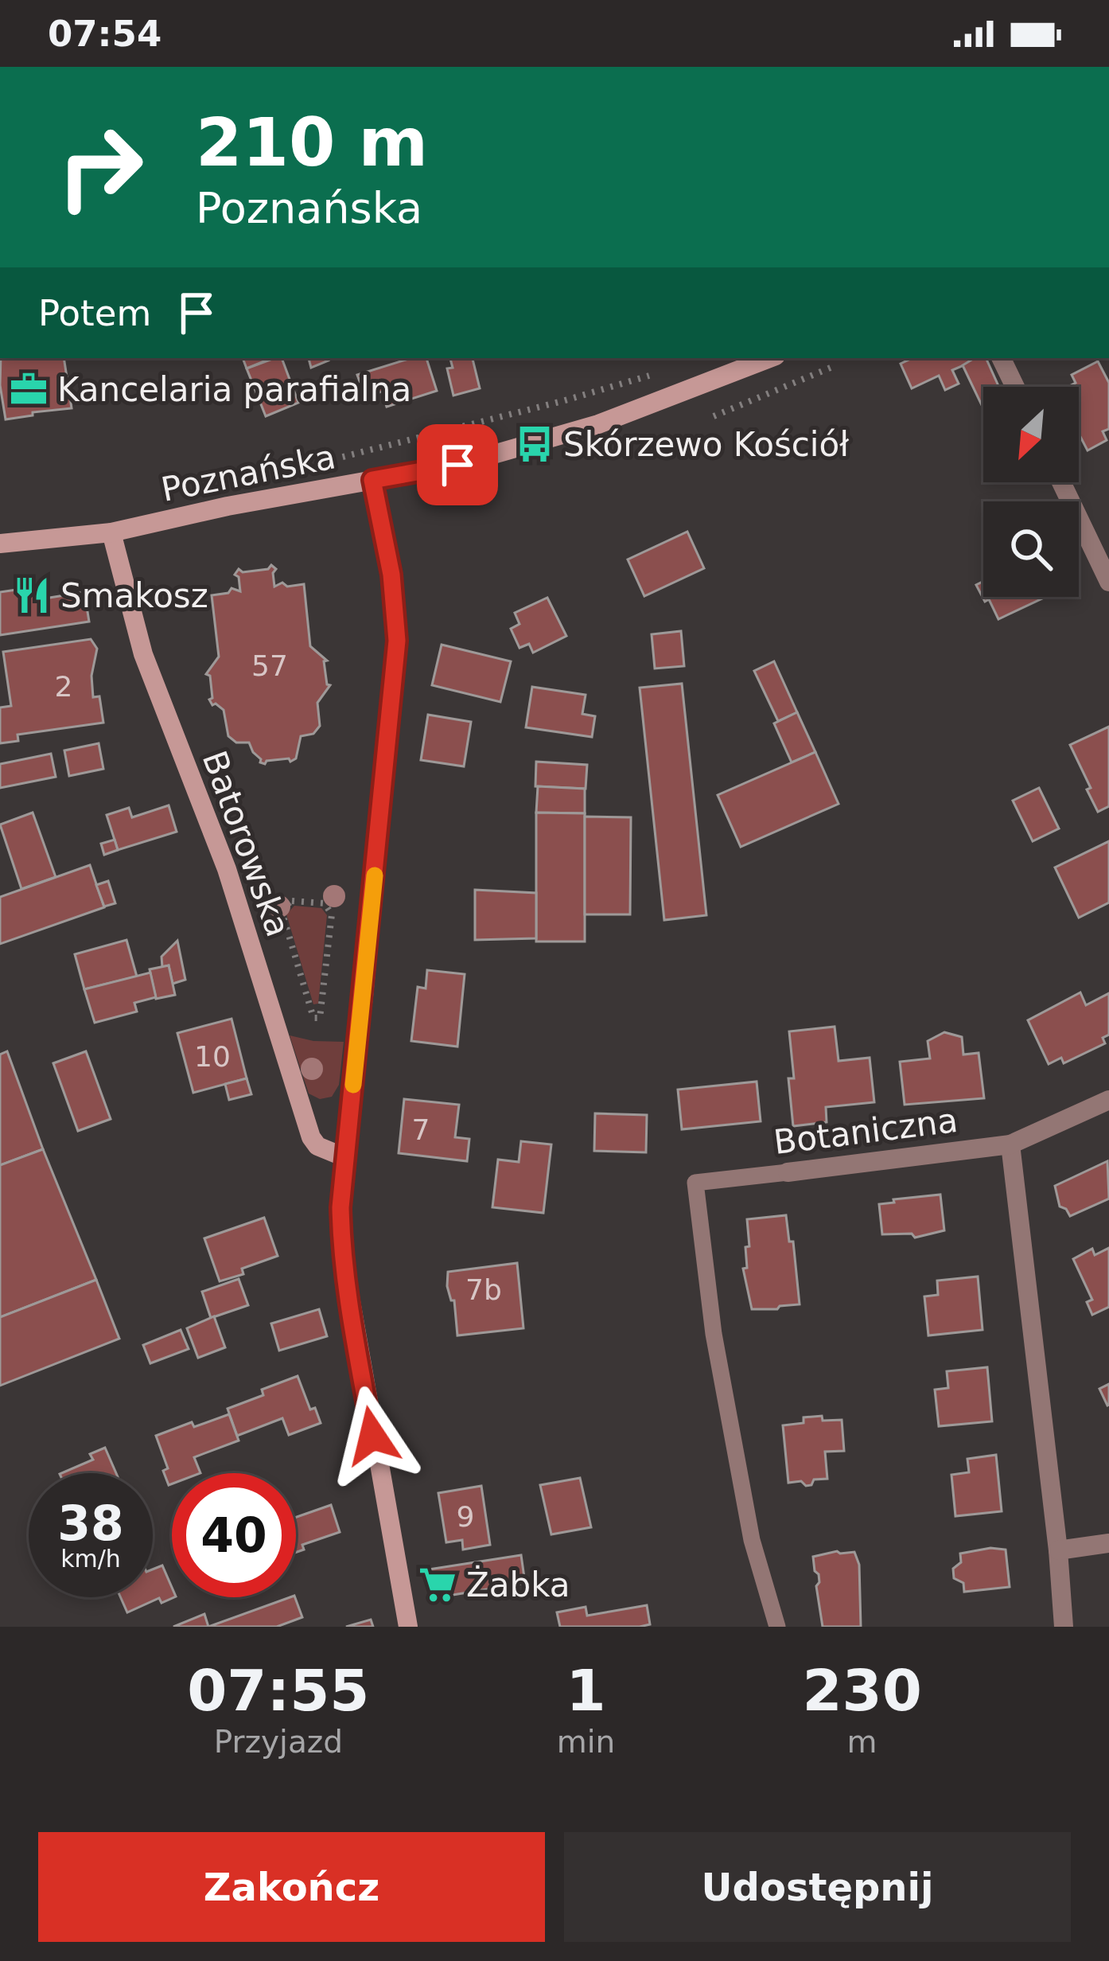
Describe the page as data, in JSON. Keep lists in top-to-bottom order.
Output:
{
  "streets": {
    "street": ["Poznańska", "Batorowska", "Botaniczna"]
  },
  "crossings": [
    ["Poznańska", "Batorowska"]
  ],
  "places": {
    "office": ["Kancelaria parafialna"],
    "bus stop": ["Skórzewo Kościół"],
    "restaurant": ["Smakosz"],
    "supermarket": ["Żabka"]
  },
  "house_numbers": [
    "57",
    "2",
    "10",
    "7",
    "7b",
    "9"
  ],
  "north": "bottom left",
  "page": {
    "status": "07:54",
    "turn": ["210 m", "Poznańska"],
    "then": "Potem",
    "speed": "38 km/h",
    "limit": "40",
    "eta": [
      "07:55",
      "Przyjazd",
      "1",
      "min",
      "230",
      "m"
    ],
    "buttons": ["Zakończ", "Udostępnij"]
  }
}
